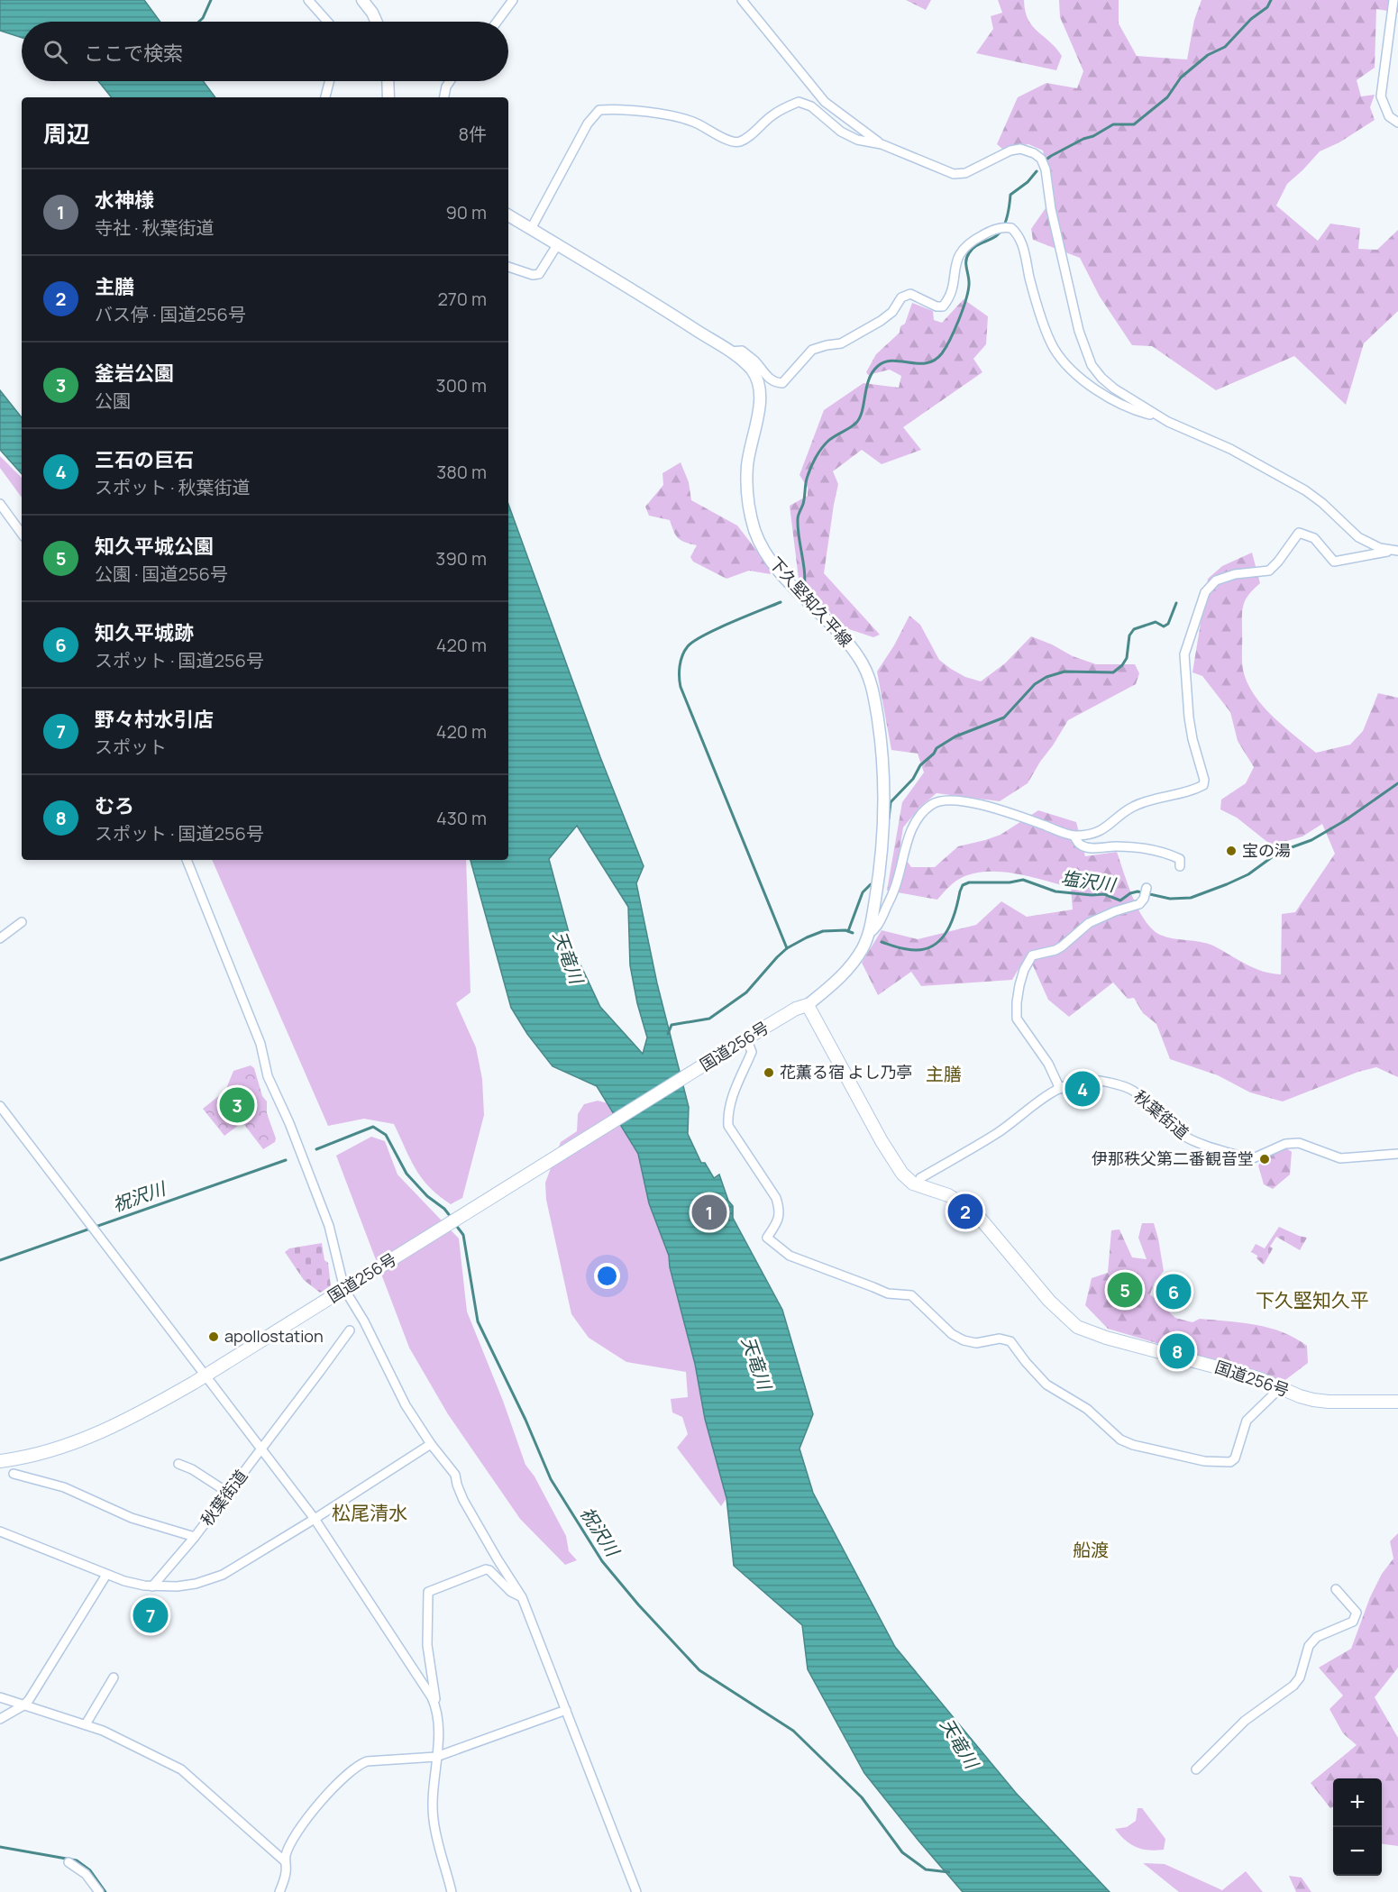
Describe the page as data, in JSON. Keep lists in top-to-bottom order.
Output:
{
  "streets": {
    "highway": ["国道256号"],
    "main road": ["下久堅知久平線"],
    "street": ["秋葉街道"]
  },
  "crossings": [
    ["下久堅知久平線", "国道256号"],
    ["国道256号", "秋葉街道"]
  ],
  "districts": [
    "主膳",
    "下久堅知久平",
    "松尾清水",
    "船渡"
  ],
  "water": ["塩沢川", "天竜川", "祝沢川"],
  "places": [
    "宝の湯",
    "花薫る宿 よし乃亭",
    "伊那秩父第二番観音堂",
    "apollostation"
  ],
  "page": {
    "search": "ここで検索",
    "heading": ["周辺", "8件"],
    "list": [
      {
        "mark": "1",
        "name": "水神様",
        "note": "寺社 · 秋葉街道",
        "value": "90 m"
      },
      {
        "mark": "2",
        "name": "主膳",
        "note": "バス停 · 国道256号",
        "value": "270 m"
      },
      {
        "mark": "3",
        "name": "釜岩公園",
        "note": "公園",
        "value": "300 m"
      },
      {
        "mark": "4",
        "name": "三石の巨石",
        "note": "スポット · 秋葉街道",
        "value": "380 m"
      },
      {
        "mark": "5",
        "name": "知久平城公園",
        "note": "公園 · 国道256号",
        "value": "390 m"
      },
      {
        "mark": "6",
        "name": "知久平城跡",
        "note": "スポット · 国道256号",
        "value": "420 m"
      },
      {
        "mark": "7",
        "name": "野々村水引店",
        "note": "スポット",
        "value": "420 m"
      },
      {
        "mark": "8",
        "name": "むろ",
        "note": "スポット · 国道256号",
        "value": "430 m"
      }
    ],
    "pins": [
      "4",
      "3",
      "2",
      "1",
      "5",
      "6",
      "8",
      "7"
    ],
    "map_buttons": ["+", "−"]
  }
}
